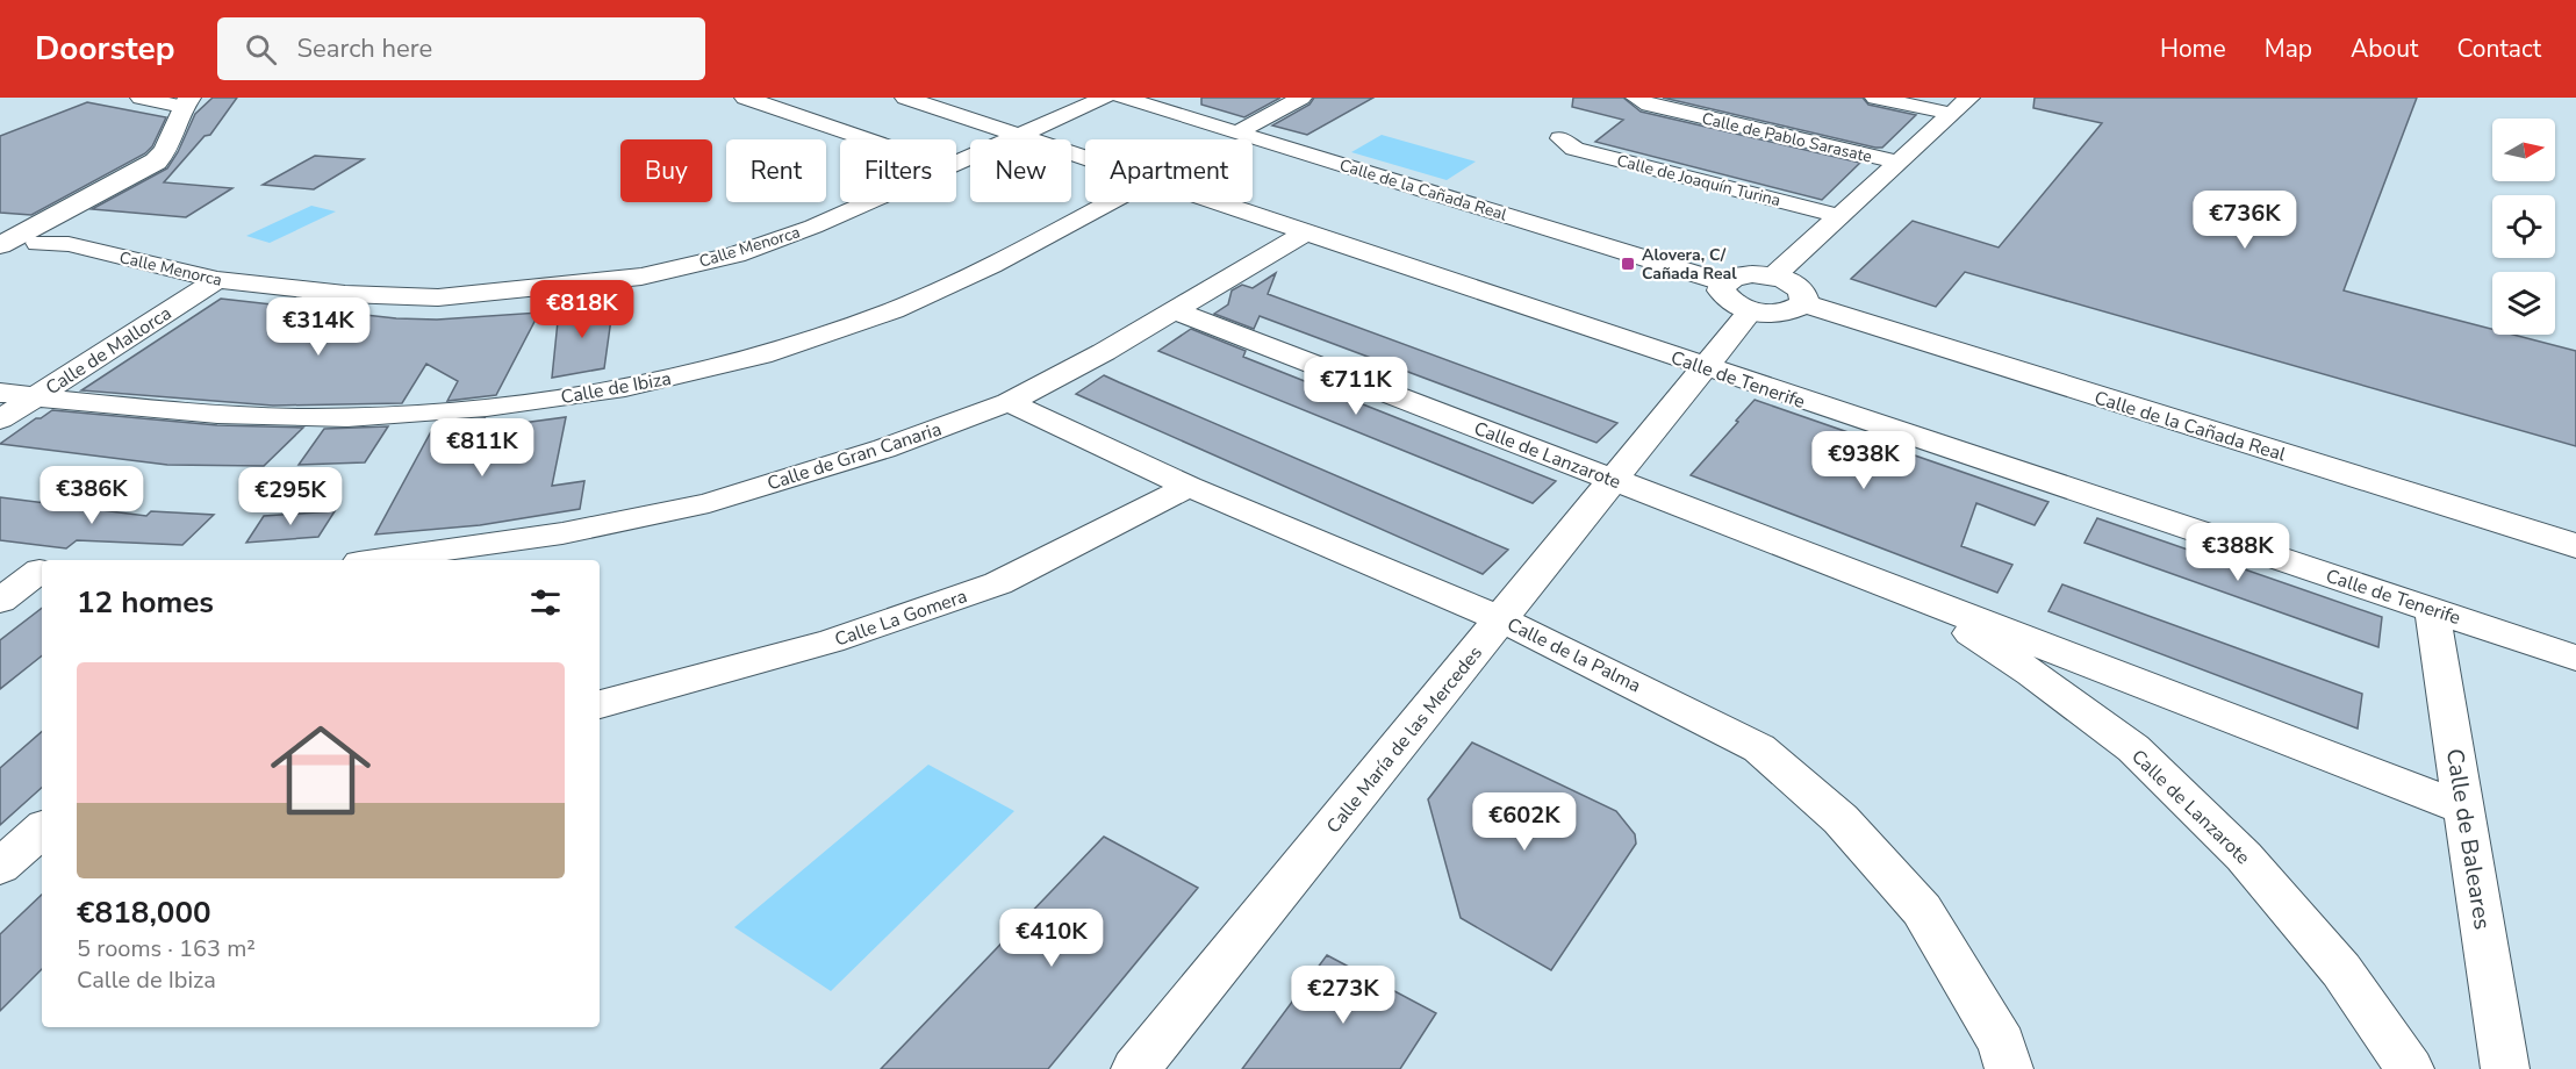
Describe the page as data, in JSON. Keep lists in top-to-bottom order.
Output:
{
  "streets": {
    "street": [
      "Calle de Pablo Sarasate",
      "Calle de Joaquín Turina",
      "Calle de la Cañada Real",
      "Calle Menorca",
      "Calle de Mallorca",
      "Calle de Tenerife",
      "Calle de Ibiza",
      "Calle de Lanzarote",
      "Calle de Gran Canaria",
      "Calle La Gomera",
      "Calle de la Palma",
      "Calle María de las Mercedes",
      "Calle de Baleares"
    ]
  },
  "crossings": [
    ["Calle Menorca", "Calle de Mallorca"],
    ["Calle Menorca", "Calle de Tenerife"],
    ["Calle de Mallorca", "Calle de Ibiza"],
    ["Calle de Tenerife", "Calle de Gran Canaria"],
    ["Calle de Tenerife", "Calle María de las Mercedes"],
    ["Calle de Tenerife", "Calle de Baleares"],
    ["Calle de Lanzarote", "Calle de Gran Canaria"],
    ["Calle de Lanzarote", "Calle María de las Mercedes"],
    ["Calle de Lanzarote", "Calle de Baleares"],
    ["Calle de Gran Canaria", "Calle de la Palma"],
    ["Calle La Gomera", "Calle de la Palma"],
    ["Calle de la Palma", "Calle María de las Mercedes"]
  ],
  "places": {
    "transit": ["Alovera, C/ Cañada Real"]
  },
  "north": "right",
  "page": {
    "header": "Doorstep",
    "search": "Search here",
    "nav": [
      "Home",
      "Map",
      "About",
      "Contact"
    ],
    "chip": [
      "Buy",
      "Rent",
      "Filters",
      "New",
      "Apartment"
    ],
    "price": [
      "€736K",
      "€818K",
      "€314K",
      "€711K",
      "€811K",
      "€938K",
      "€386K",
      "€295K",
      "€388K",
      "€602K",
      "€410K",
      "€273K"
    ],
    "heading": "12 homes",
    "list": [
      {
        "name": "€818,000",
        "note": "5 rooms · 163 m² · Calle de Ibiza"
      }
    ]
  }
}
